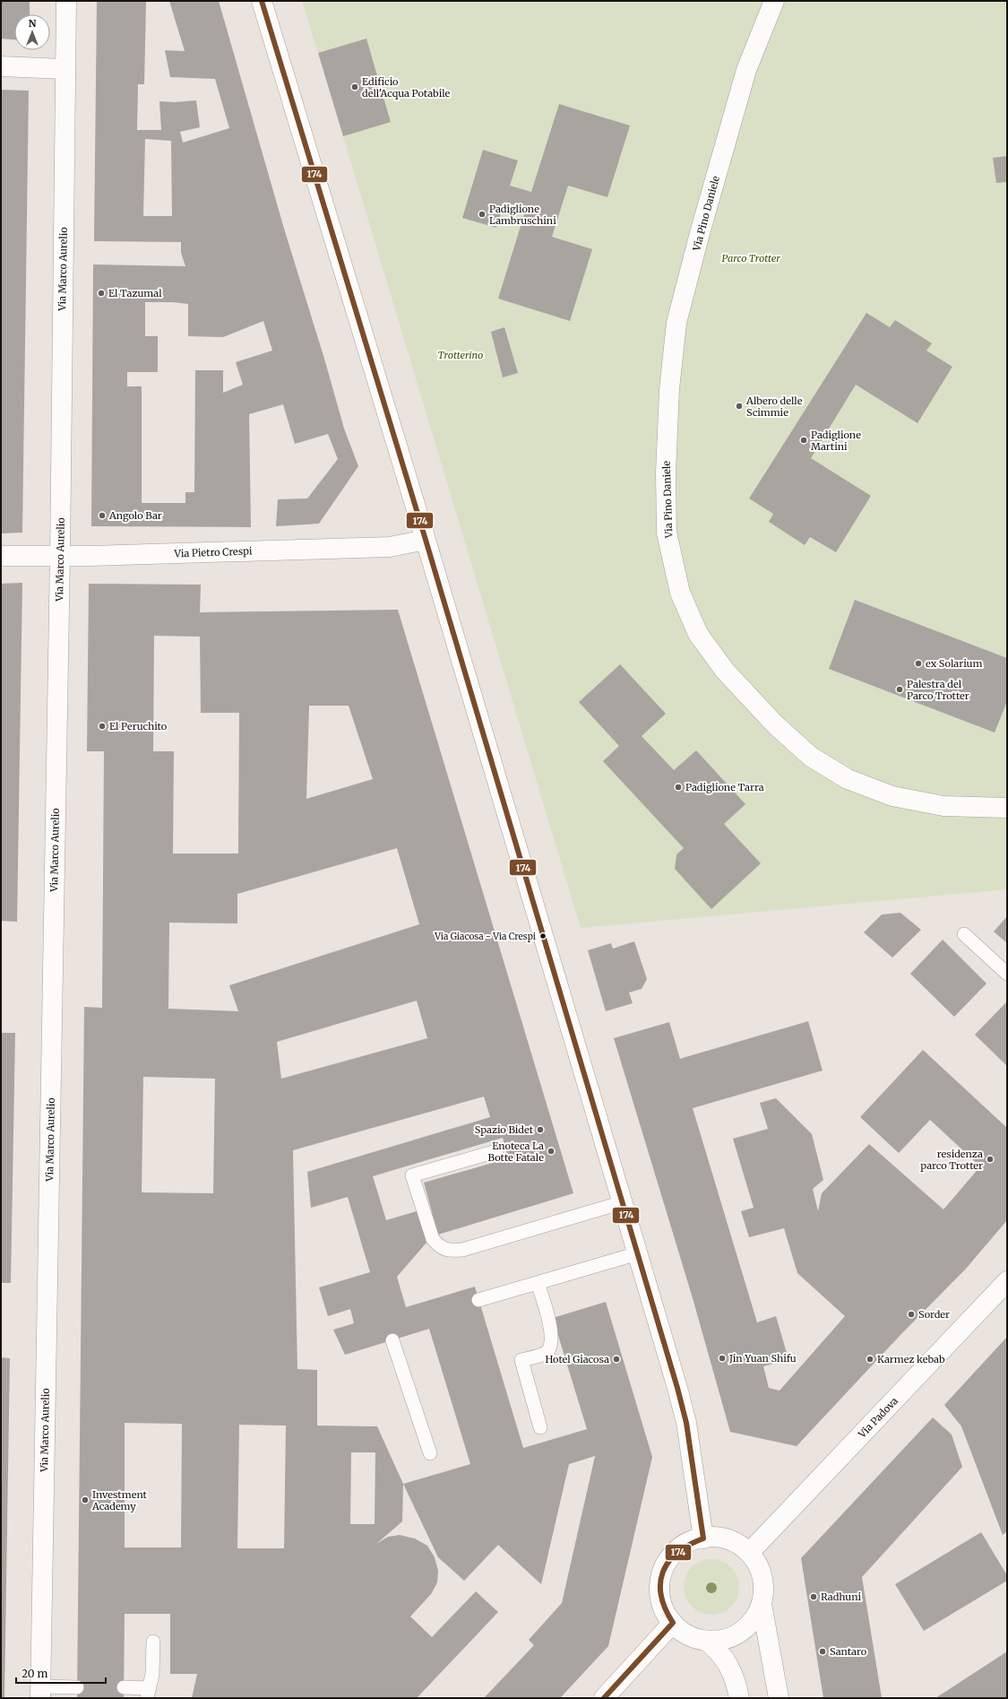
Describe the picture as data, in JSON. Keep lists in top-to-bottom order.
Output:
{
  "streets": {
    "street": [
      "Via Pino Daniele",
      "Via Marco Aurelio",
      "Via Pietro Crespi",
      "Via Padova"
    ]
  },
  "crossings": [
    ["Via Marco Aurelio", "Via Pietro Crespi"]
  ],
  "parks": ["Parco Trotter", "Trotterino"],
  "places": [
    "Edificio dell'Acqua Potabile",
    "Padiglione Lambruschini",
    "El Tazumal",
    "Albero delle Scimmie",
    "Padiglione Martini",
    "Angolo Bar",
    "ex Solarium",
    "Palestra del Parco Trotter",
    "El Peruchito",
    "Padiglione Tarra",
    "Via Giacosa - Via Crespi",
    "Spazio Bidet",
    "Enoteca La Botte Fatale",
    "residenza parco Trotter",
    "Sorder",
    "Jin Yuan Shifu",
    "Hotel Giacosa",
    "Karmez kebab",
    "Investment Academy",
    "Radhuni",
    "Santaro"
  ],
  "lines": ["transit line 174"],
  "scale_bar": "20 m",
  "north": "top"
}
